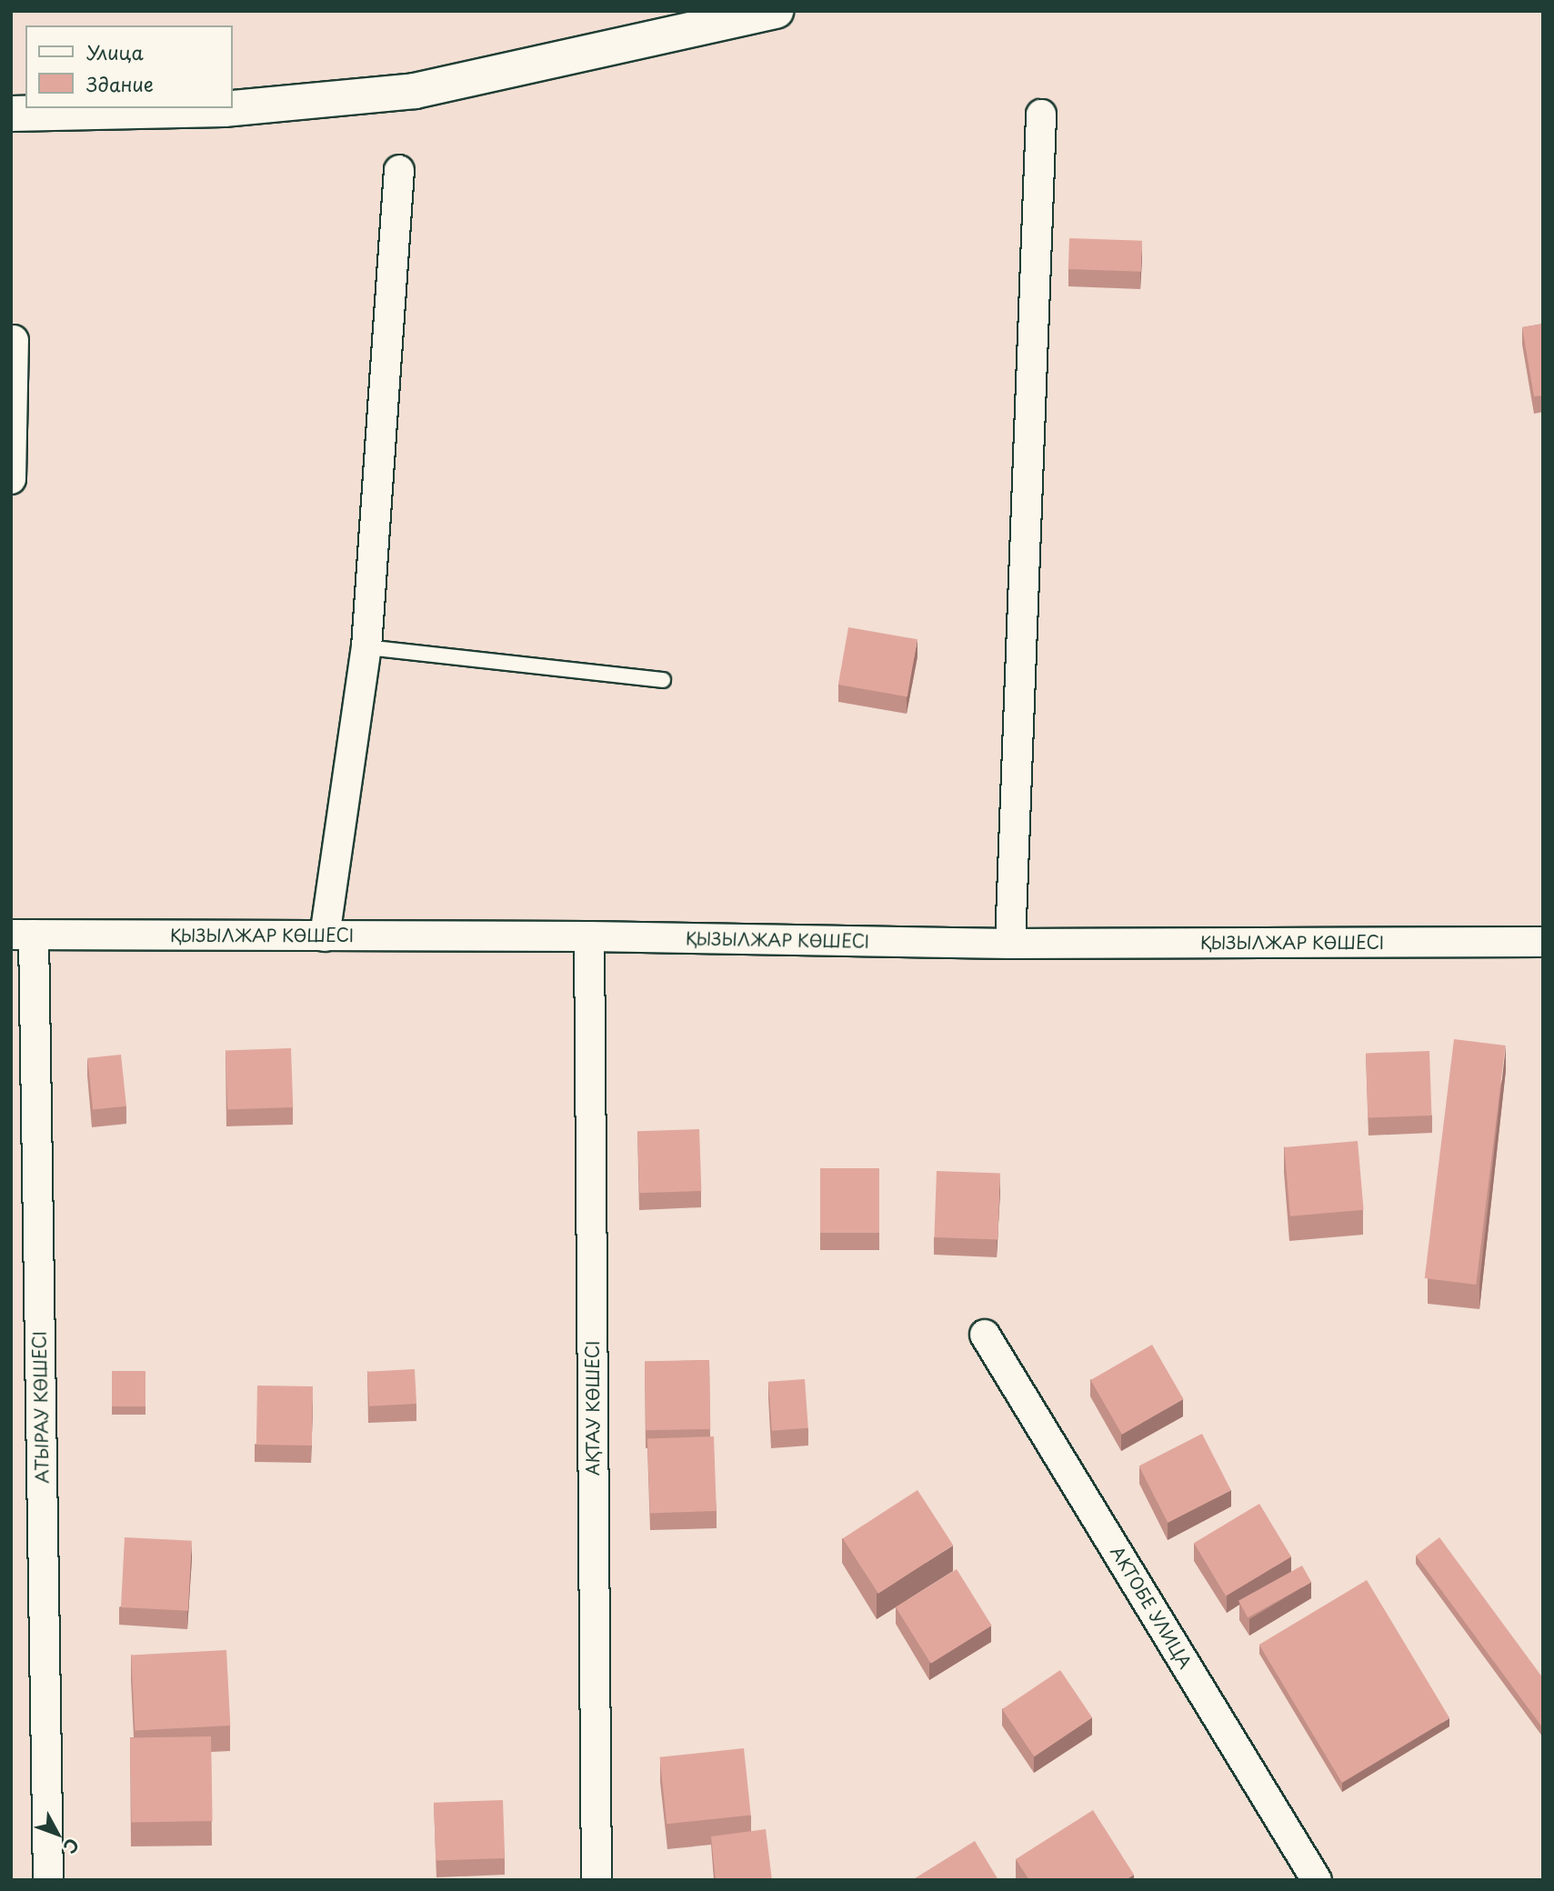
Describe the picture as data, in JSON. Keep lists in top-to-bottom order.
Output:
{
  "streets": {
    "street": [
      "ҚЫЗЫЛЖАР КӨШЕСІ",
      "АТЫРАУ КӨШЕСІ",
      "АҚТАУ КӨШЕСІ",
      "АКТОБЕ УЛИЦА"
    ]
  },
  "crossings": [
    ["ҚЫЗЫЛЖАР КӨШЕСІ", "АТЫРАУ КӨШЕСІ"],
    ["ҚЫЗЫЛЖАР КӨШЕСІ", "АҚТАУ КӨШЕСІ"]
  ],
  "legend": ["Улица", "Здание"],
  "north": "bottom right"
}
